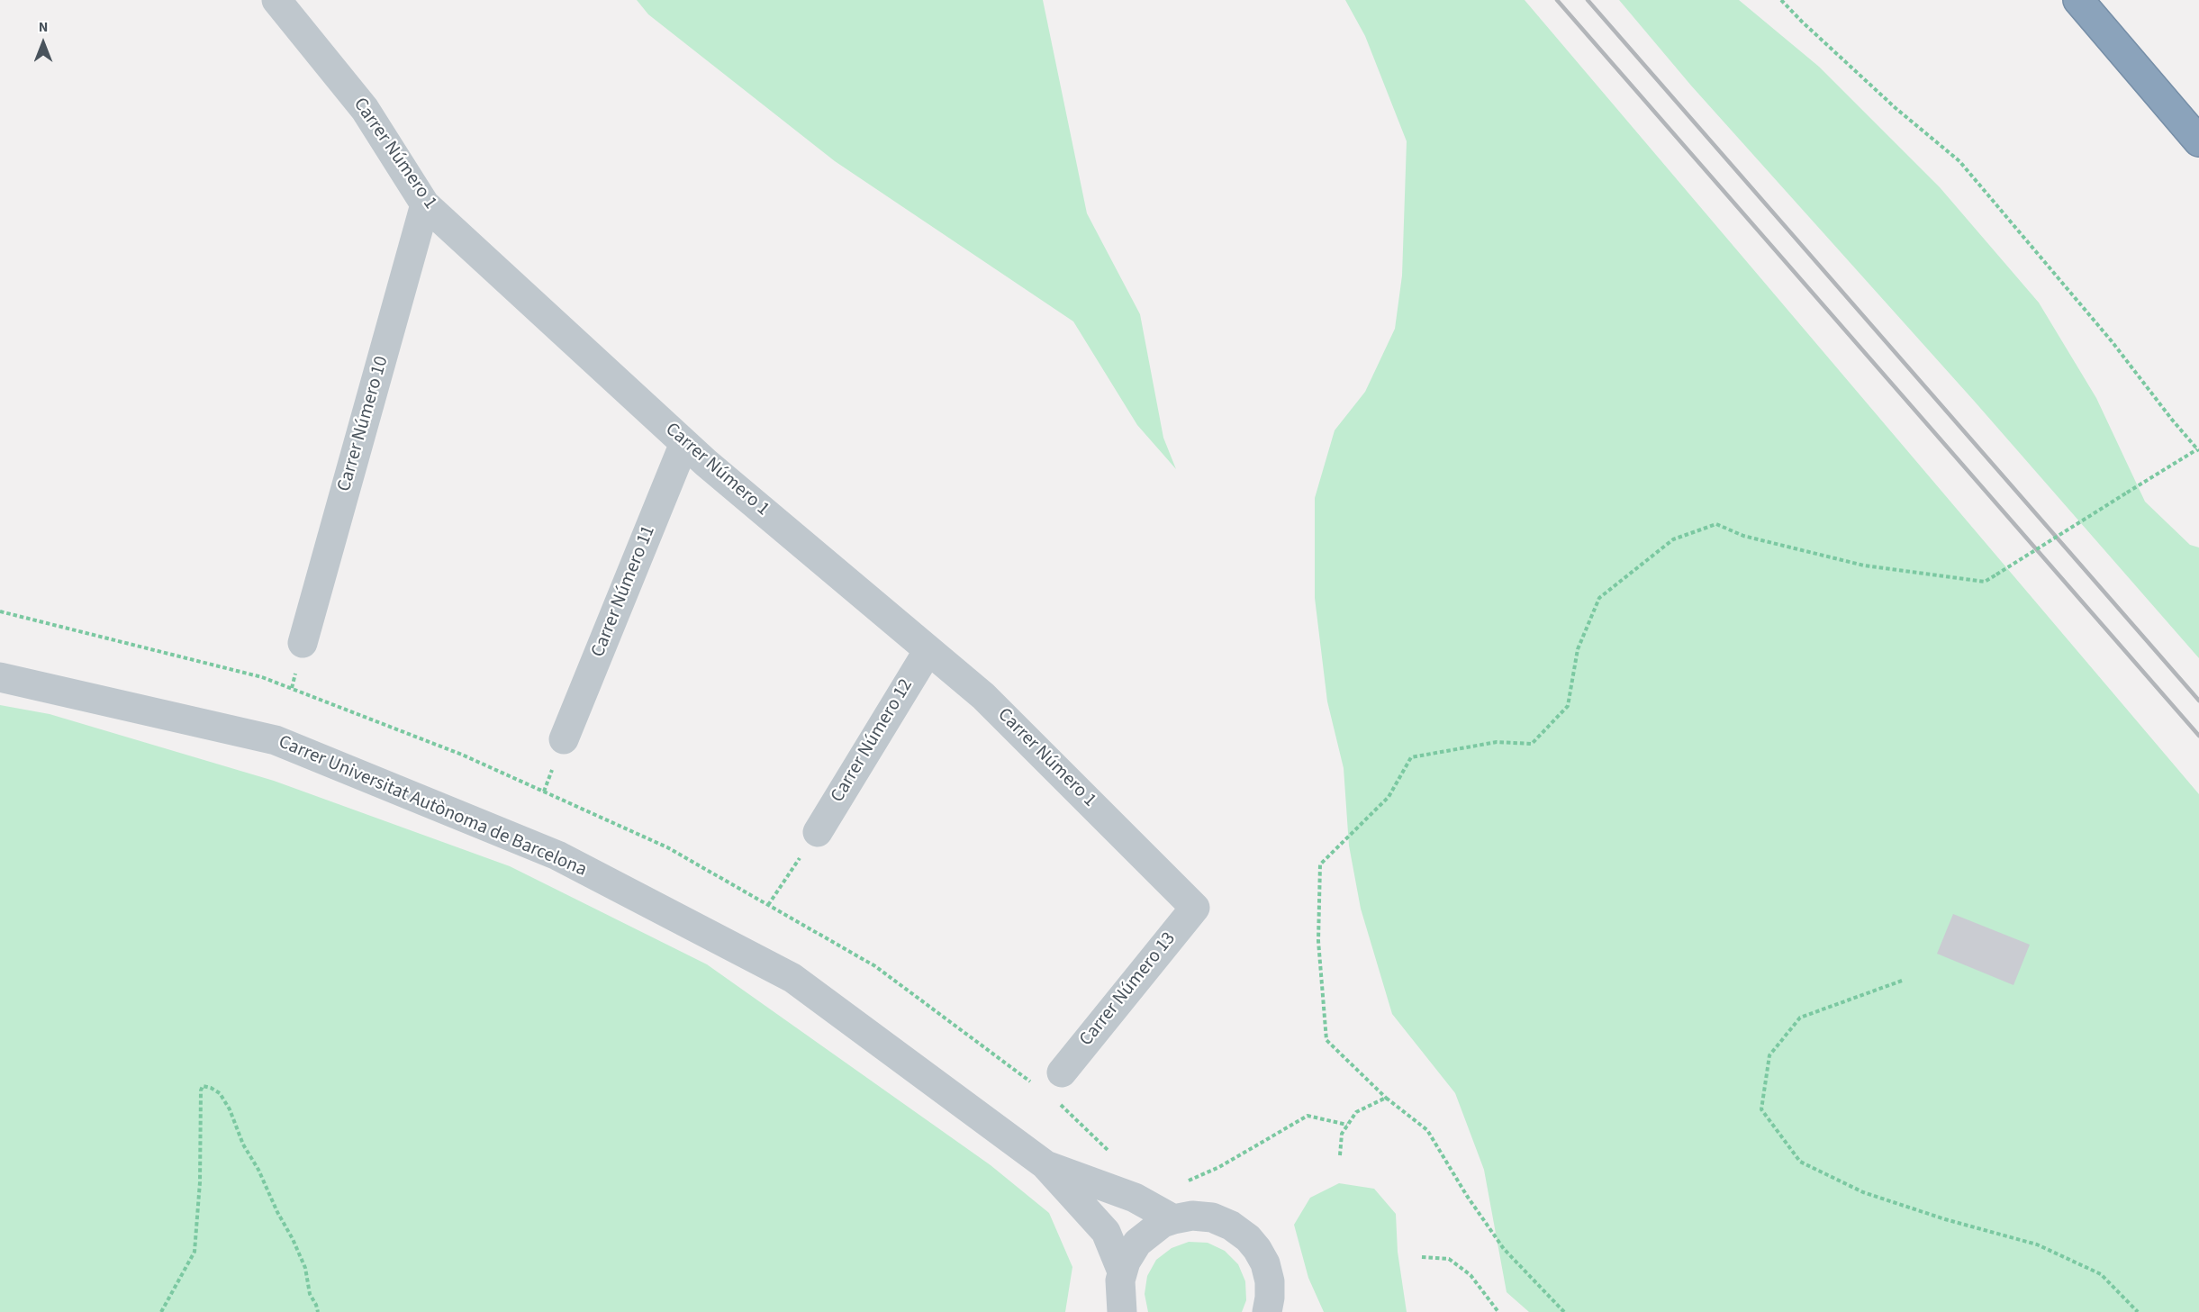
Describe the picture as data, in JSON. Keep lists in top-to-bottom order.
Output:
{
  "streets": {
    "street": [
      "Carrer Número 1",
      "Carrer Número 10",
      "Carrer Número 11",
      "Carrer Número 12",
      "Carrer Universitat Autònoma de Barcelona",
      "Carrer Número 13"
    ]
  },
  "crossings": [
    ["Carrer Número 1", "Carrer Número 10"],
    ["Carrer Número 1", "Carrer Número 11"],
    ["Carrer Número 1", "Carrer Número 12"],
    ["Carrer Número 1", "Carrer Número 13"]
  ],
  "north": "top"
}
